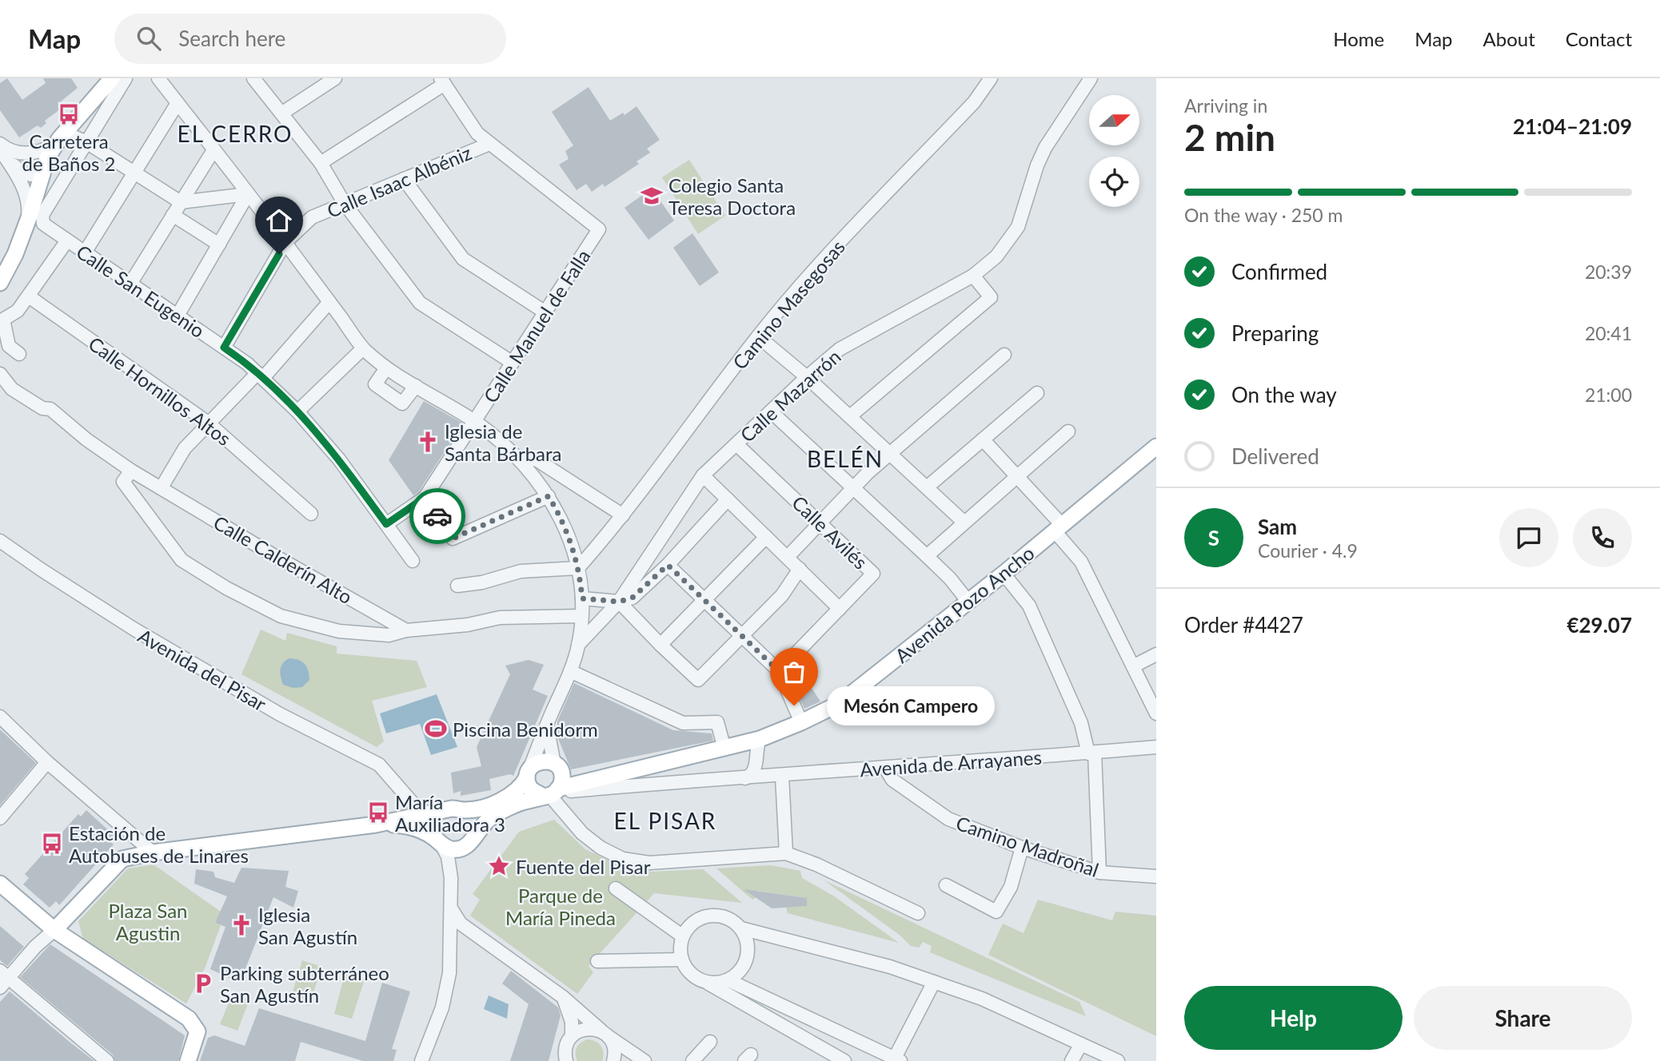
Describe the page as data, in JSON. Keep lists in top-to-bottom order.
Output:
{
  "streets": {
    "main road": ["Avenida Pozo Ancho"],
    "street": [
      "Calle Isaac Albéniz",
      "Calle San Eugenio",
      "Camino Masegosas",
      "Calle Manuel de Falla",
      "Calle Hornillos Altos",
      "Calle Mazarrón",
      "Calle Avilés",
      "Calle Calderín Alto",
      "Avenida del Pisar",
      "Avenida de Arrayanes",
      "Camino Madroñal"
    ]
  },
  "crossings": [
    ["Calle Isaac Albéniz", "Calle San Eugenio"],
    ["Calle Isaac Albéniz", "Calle Manuel de Falla"],
    ["Calle Mazarrón", "Calle Avilés"],
    ["Avenida Pozo Ancho", "Avenida de Arrayanes"],
    ["Avenida de Arrayanes", "Camino Madroñal"]
  ],
  "districts": ["EL CERRO", "BELÉN", "EL PISAR"],
  "parks": ["Parque de María Pineda", "Plaza San Agustin"],
  "places": {
    "bus stop": ["Carretera de Baños 2", "María Auxiliadora 3", "Estación de Autobuses de Linares"],
    "school or university": ["Colegio Santa Teresa Doctora"],
    "church": ["Iglesia de Santa Bárbara", "Iglesia San Agustín"],
    "other": ["Mesón Campero"],
    "sports": ["Piscina Benidorm"],
    "place": ["Fuente del Pisar"],
    "parking": ["Parking subterráneo San Agustín"]
  },
  "north": "right",
  "page": {
    "header": "Map",
    "search": "Search here",
    "nav": [
      "Home",
      "Map",
      "About",
      "Contact"
    ],
    "heading": ["2 min", "Arriving in", "21:04–21:09"],
    "panel": [
      "Sam",
      "Courier · 4.9",
      "Order #4427",
      "€29.07"
    ],
    "bar": "On the way · 250 m",
    "list": [
      ["Confirmed", "20:39"],
      ["Preparing", "20:41"],
      ["On the way", "21:00"],
      "Delivered"
    ],
    "round": "S",
    "bubble": "Mesón Campero",
    "buttons": ["Help", "Share"]
  }
}
